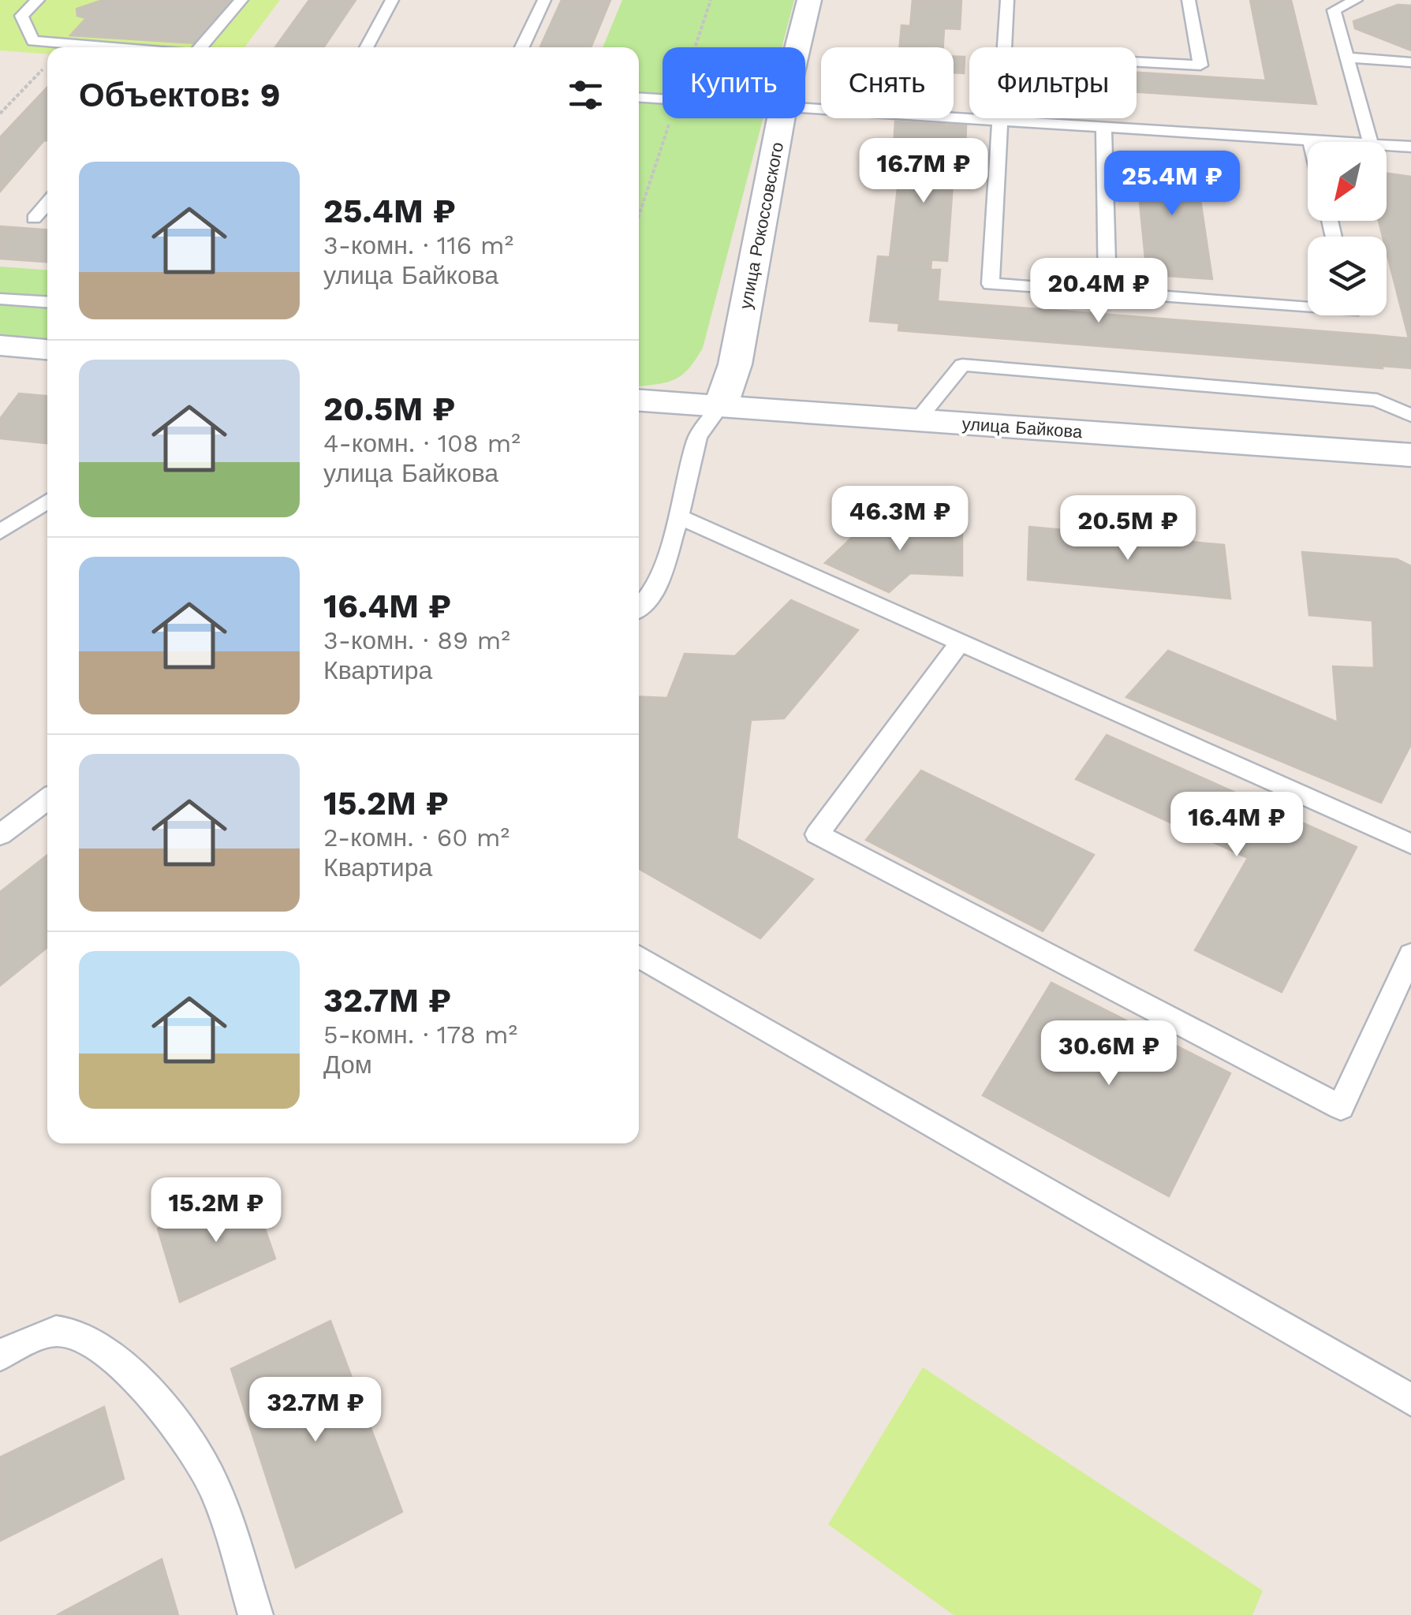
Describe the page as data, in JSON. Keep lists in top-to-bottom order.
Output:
{
  "streets": {
    "street": ["улица Рокоссовского", "улица Байкова"]
  },
  "crossings": [
    ["улица Рокоссовского", "улица Байкова"]
  ],
  "north": "bottom left",
  "page": {
    "chip": ["Купить", "Снять", "Фильтры"],
    "heading": "Объектов: 9",
    "price": [
      "16.7M ₽",
      "25.4M ₽",
      "20.4M ₽",
      "46.3M ₽",
      "20.5M ₽",
      "16.4M ₽",
      "30.6M ₽",
      "15.2M ₽",
      "32.7M ₽"
    ],
    "list": [
      {
        "name": "25.4M ₽",
        "note": "3-комн. · 116 m² · улица Байкова"
      },
      {
        "name": "20.5M ₽",
        "note": "4-комн. · 108 m² · улица Байкова"
      },
      {
        "name": "16.4M ₽",
        "note": "3-комн. · 89 m² · Квартира"
      },
      {
        "name": "15.2M ₽",
        "note": "2-комн. · 60 m² · Квартира"
      },
      {
        "name": "32.7M ₽",
        "note": "5-комн. · 178 m² · Дом"
      }
    ]
  }
}
